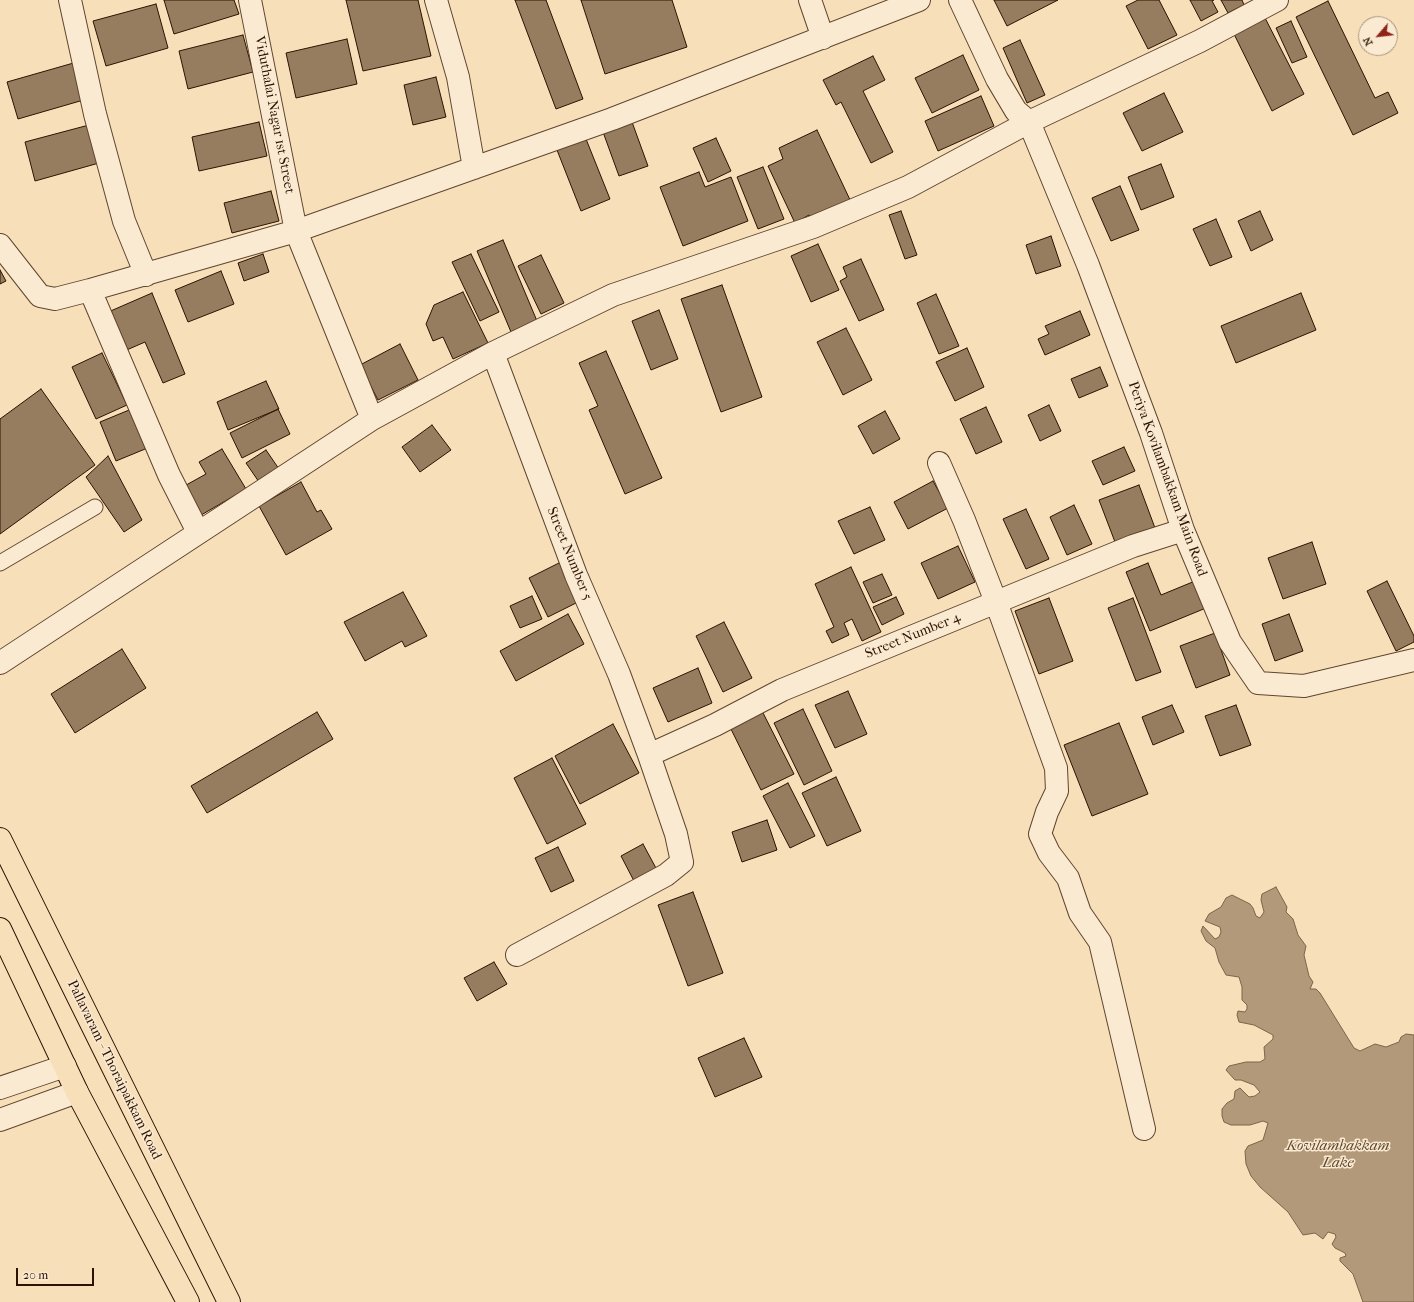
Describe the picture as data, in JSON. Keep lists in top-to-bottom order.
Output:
{
  "streets": {
    "main road": ["Pallavaram - Thoraipakkam Road"],
    "street": [
      "Viduthalai Nagar 1st Street",
      "Periya Kovilambakkam Main Road",
      "Street Number 5",
      "Street Number 4"
    ]
  },
  "crossings": [
    ["Periya Kovilambakkam Main Road", "Street Number 4"],
    ["Street Number 5", "Street Number 4"]
  ],
  "water": ["Kovilambakkam Lake"],
  "scale_bar": "20 m",
  "north": "bottom left"
}
